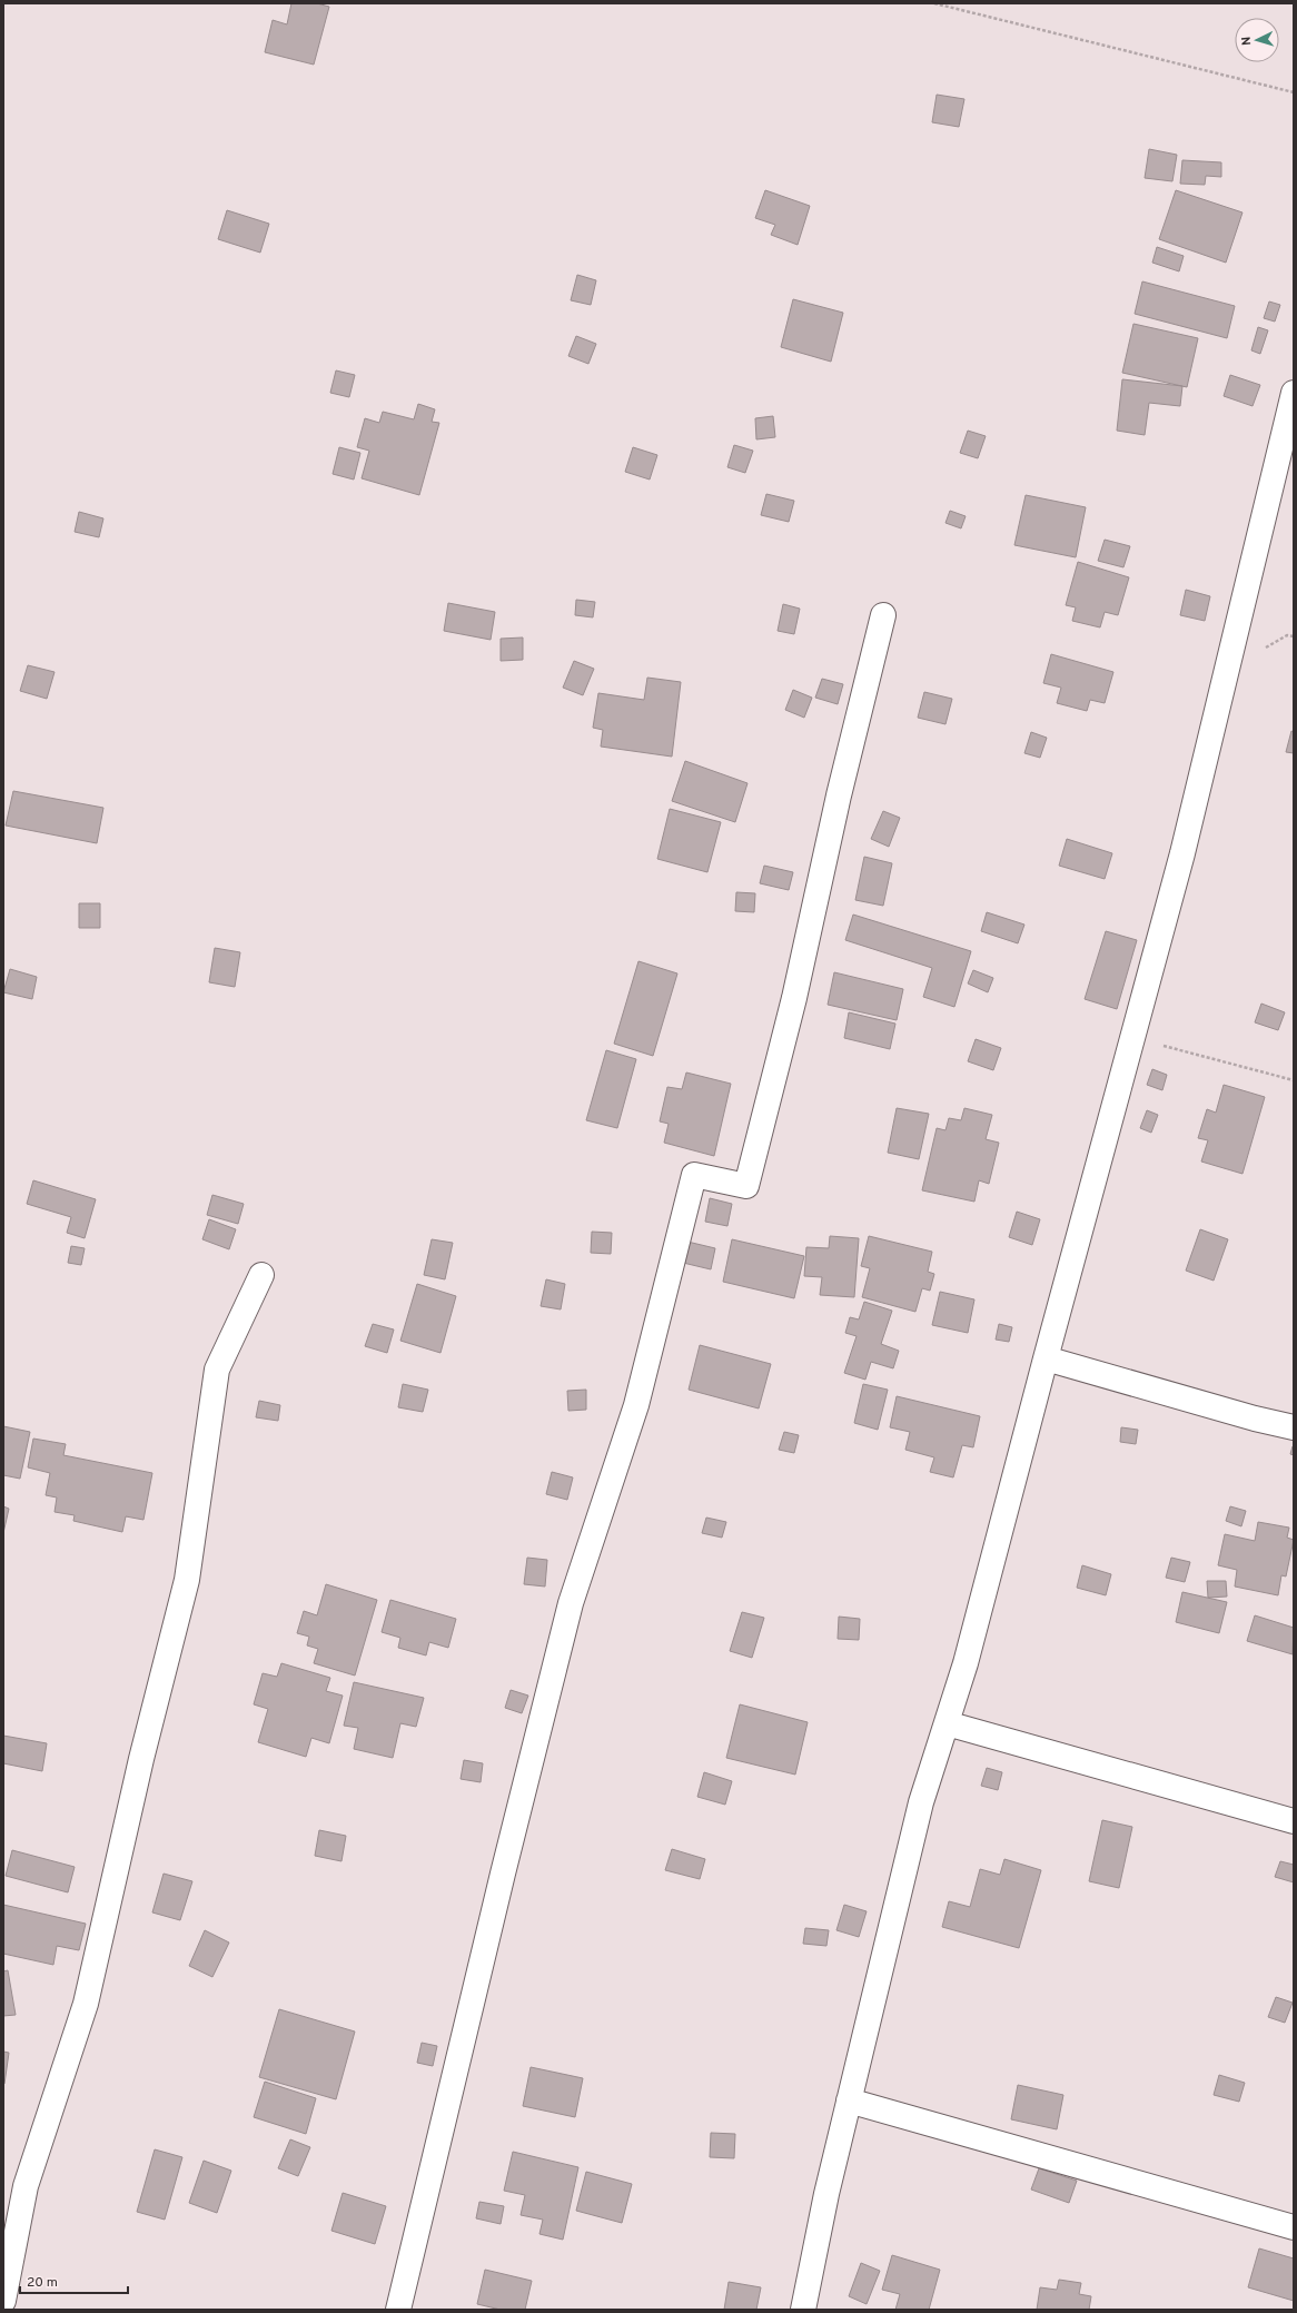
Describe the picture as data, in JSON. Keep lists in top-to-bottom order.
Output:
{
  "scale_bar": "20 m",
  "north": "left"
}
